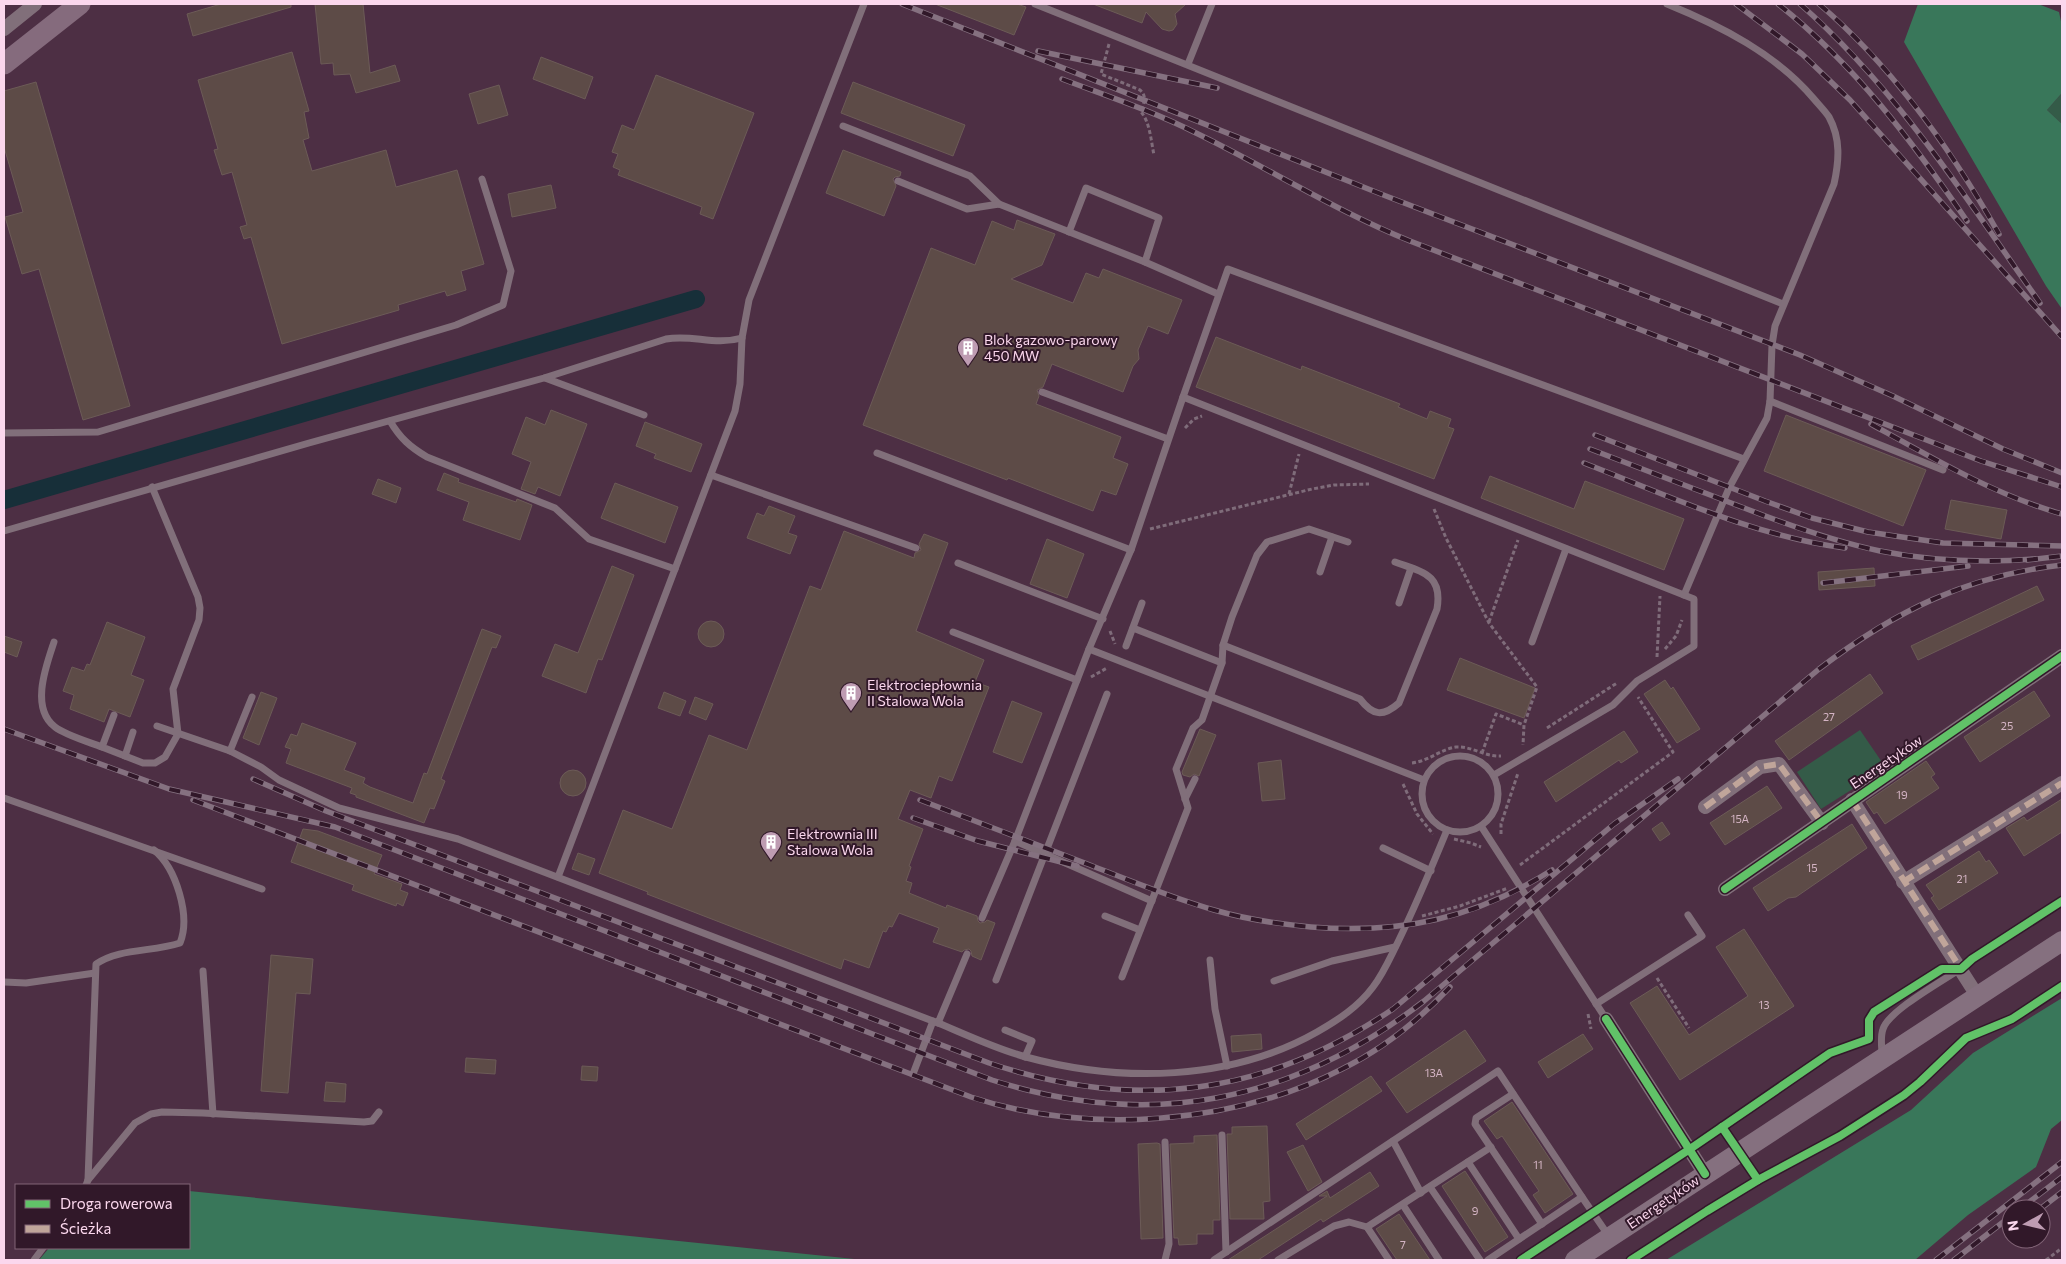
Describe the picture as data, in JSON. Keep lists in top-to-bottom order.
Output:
{
  "streets": {
    "main road": ["Energetyków"]
  },
  "places": {
    "building": ["Blok gazowo-parowy 450 MW", "Elektrociepłownia II Stalowa Wola", "Elektrownia III Stalowa Wola"]
  },
  "house_numbers": [
    "27",
    "25",
    "19",
    "15A",
    "15",
    "21",
    "13",
    "13A",
    "11",
    "9",
    "7"
  ],
  "legend": ["Droga rowerowa", "Ścieżka"],
  "north": "left"
}
